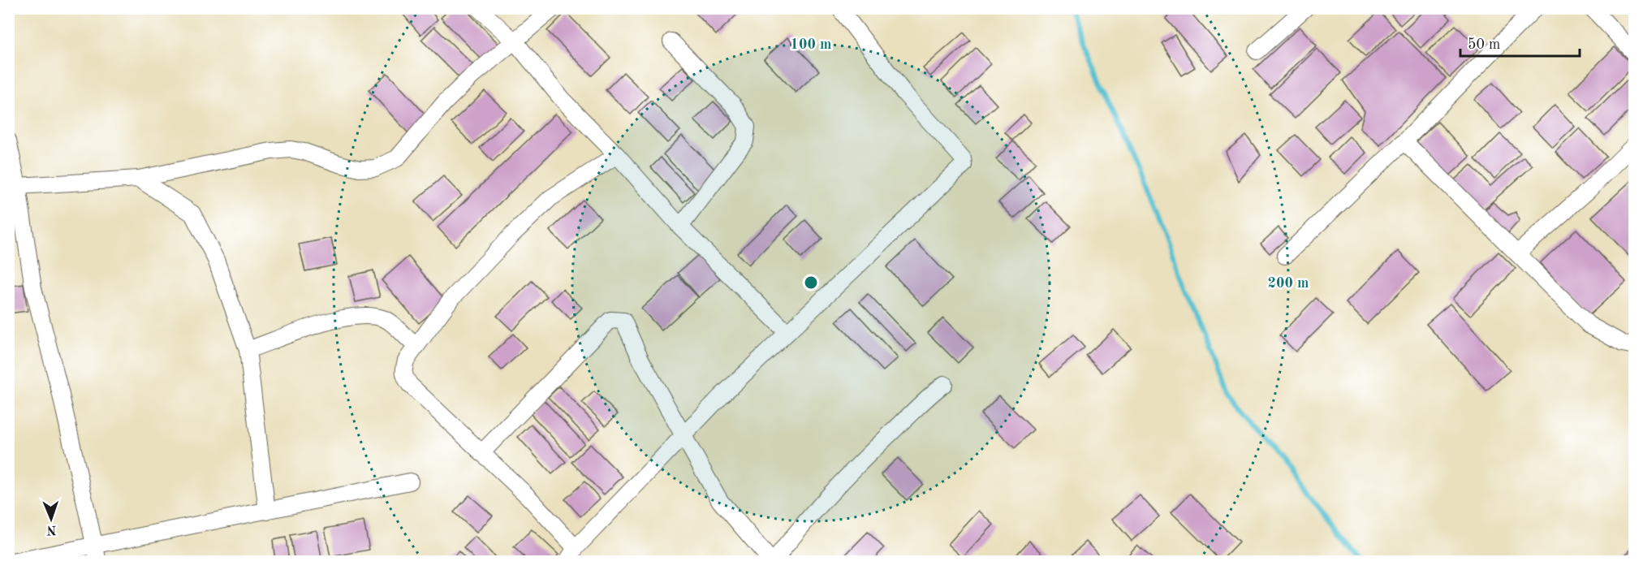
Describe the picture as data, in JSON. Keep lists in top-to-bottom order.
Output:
{
  "scale_bar": "50 m",
  "north": "bottom",
  "rings": ["100 m", "200 m"]
}
